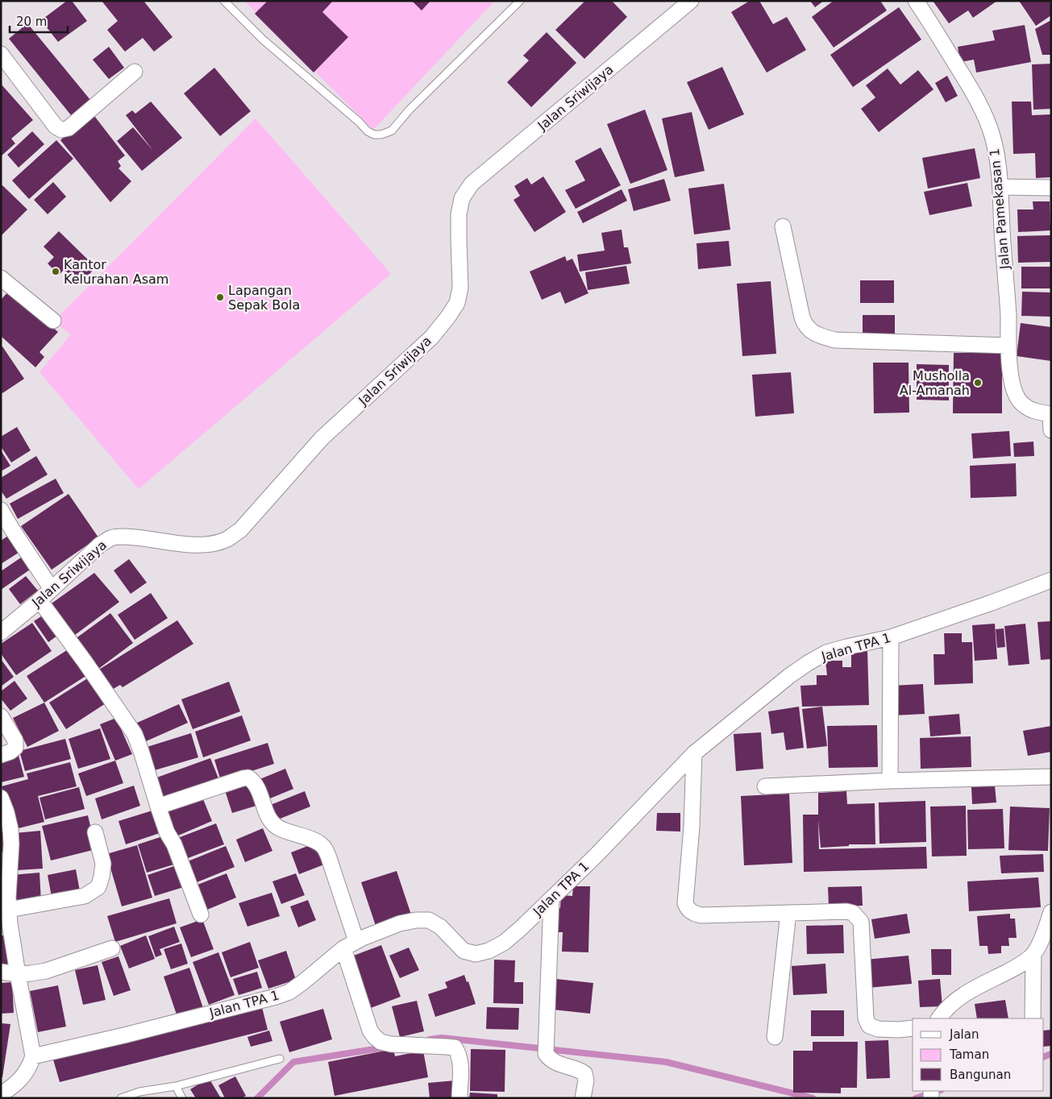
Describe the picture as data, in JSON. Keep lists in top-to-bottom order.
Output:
{
  "streets": {
    "street": ["Jalan Sriwijaya", "Jalan Pamekasan 1", "Jalan TPA 1"]
  },
  "places": ["Kantor Kelurahan Asam", "Lapangan Sepak Bola", "Musholla Al-Amanah"],
  "legend": ["Jalan", "Taman", "Bangunan"],
  "scale_bar": "20 m"
}
